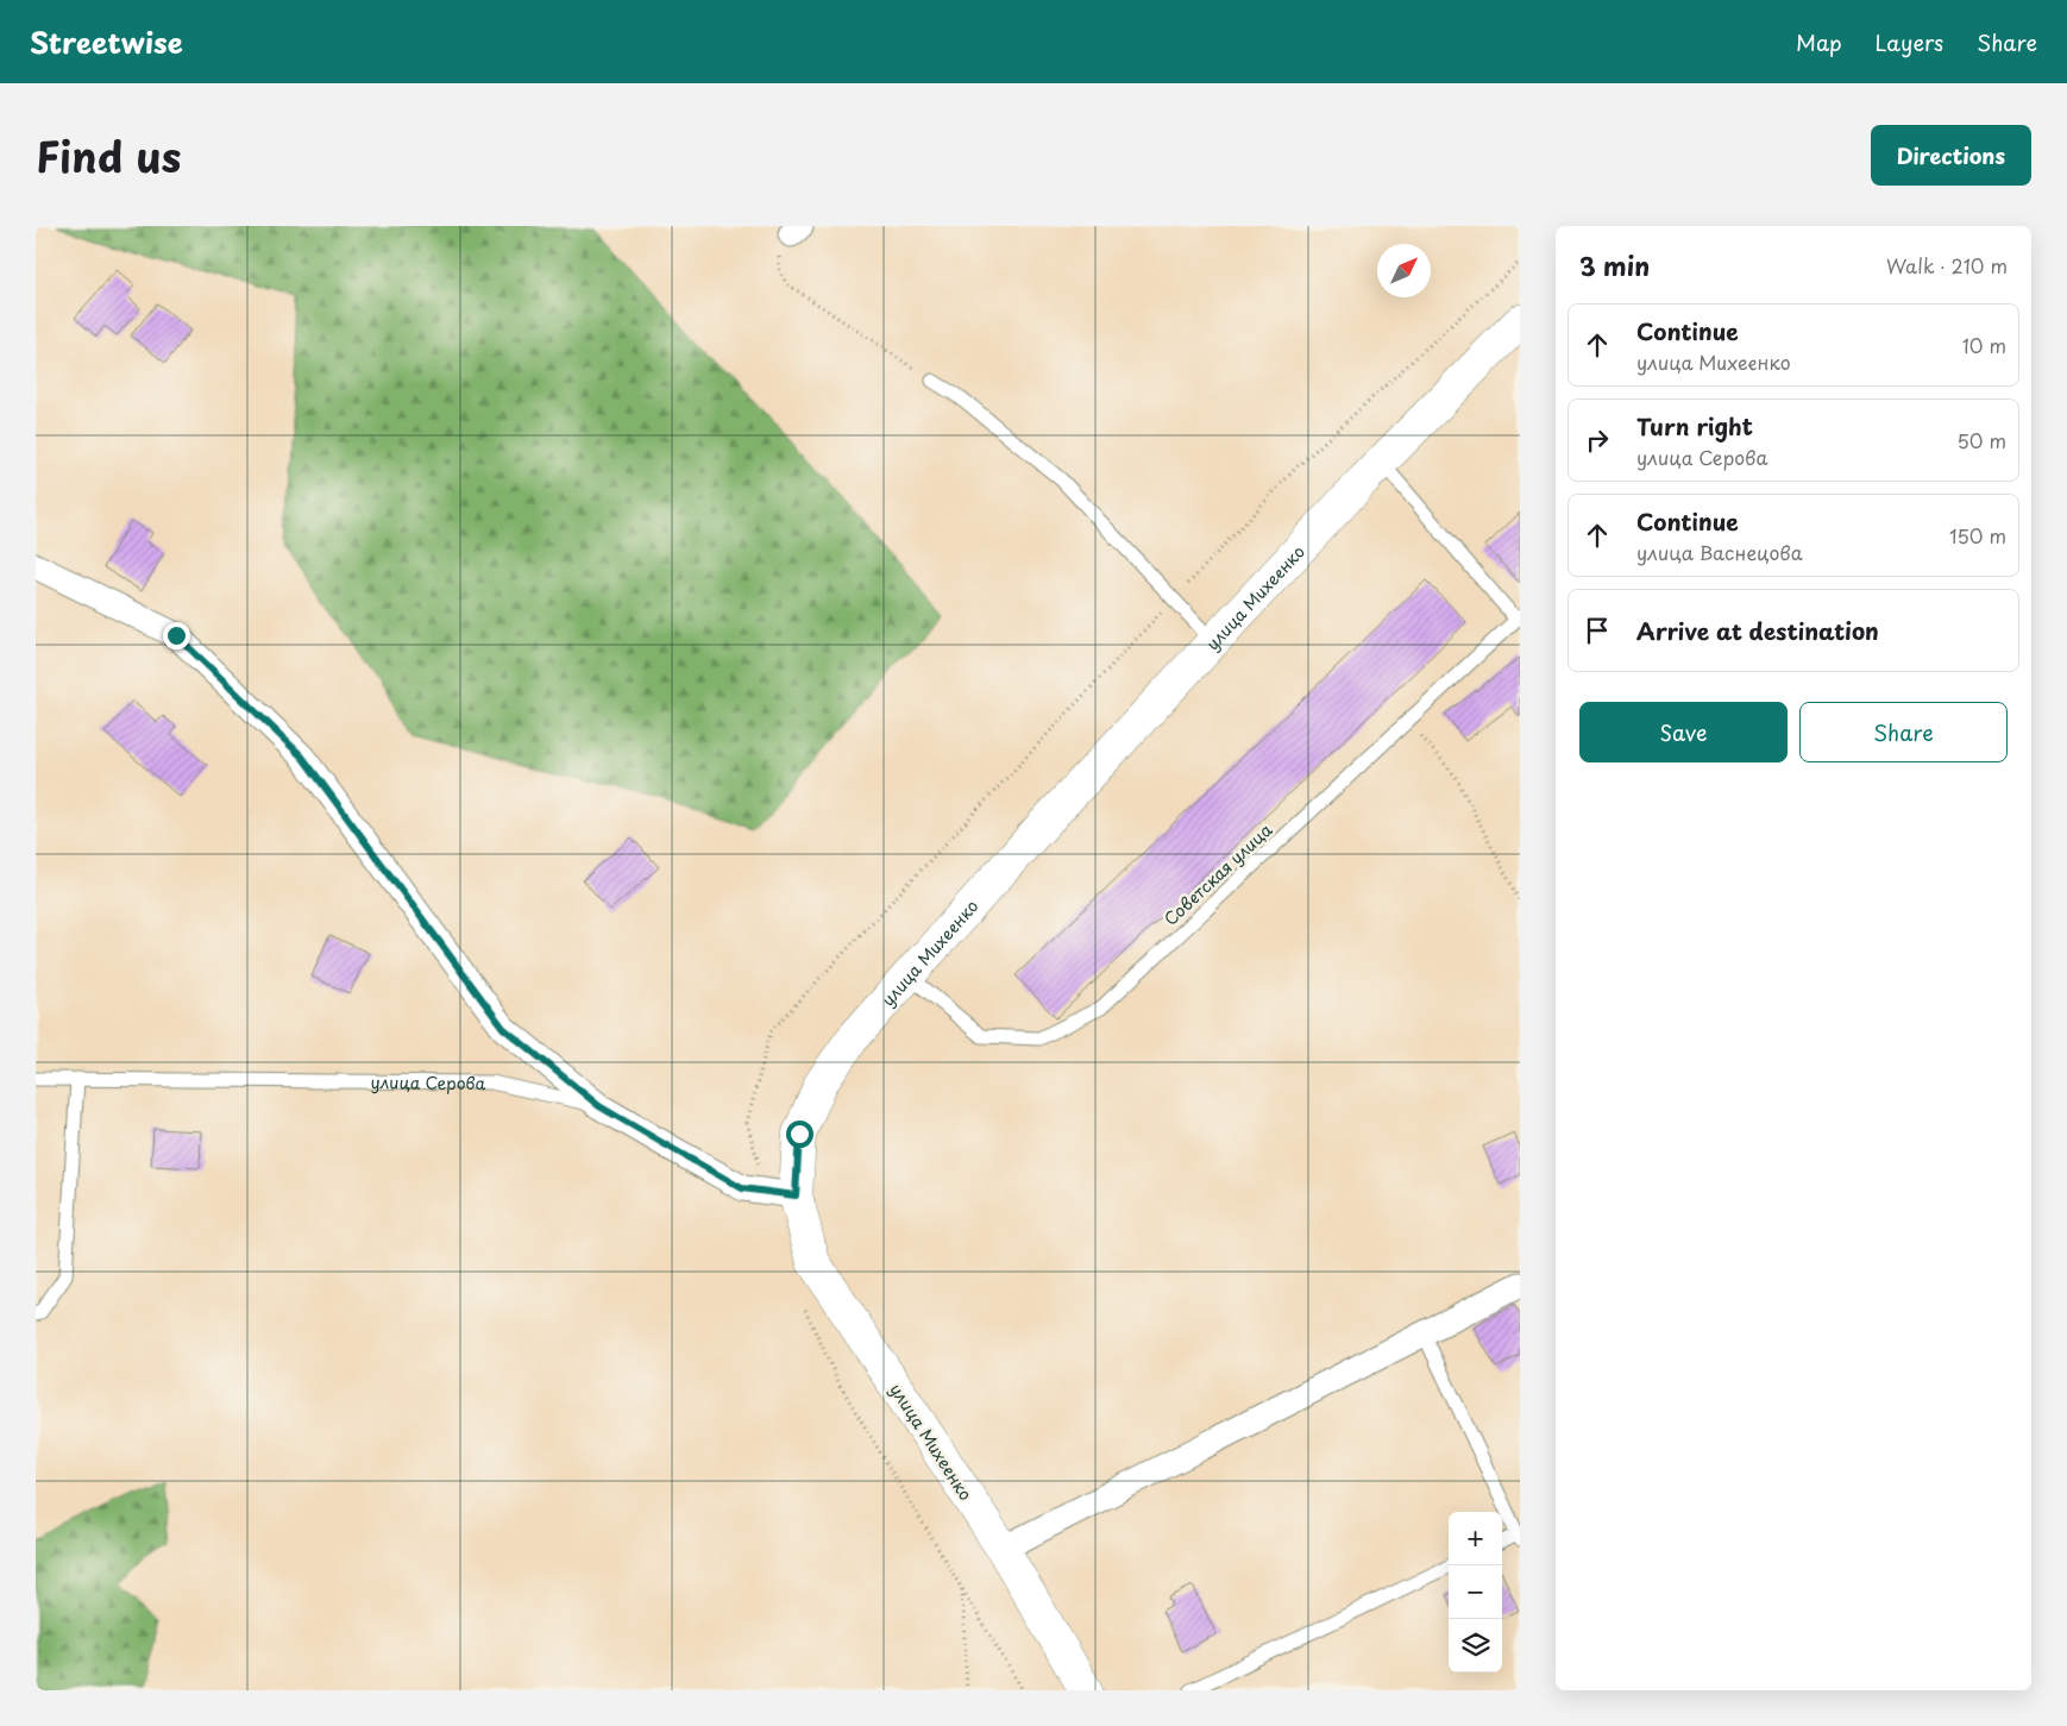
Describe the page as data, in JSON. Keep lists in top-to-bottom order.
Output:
{
  "streets": {
    "street": ["улица Михеенко", "улица Серова"],
    "lane": ["Советская улица"]
  },
  "crossings": [
    ["улица Михеенко", "Советская улица"],
    ["улица Михеенко", "улица Серова"]
  ],
  "north": "top right",
  "page": {
    "header": "Streetwise",
    "nav": ["Map", "Layers", "Share"],
    "title": "Find us",
    "buttons": [
      "Directions",
      ["Save", "Share"]
    ],
    "heading": ["3 min", "Walk · 210 m"],
    "list": [
      ["Continue", "улица Михеенко", "10 m"],
      ["Turn right", "улица Серова", "50 m"],
      ["Continue", "улица Васнецова", "150 m"],
      "Arrive at destination"
    ],
    "map_buttons": ["+", "−"]
  }
}
